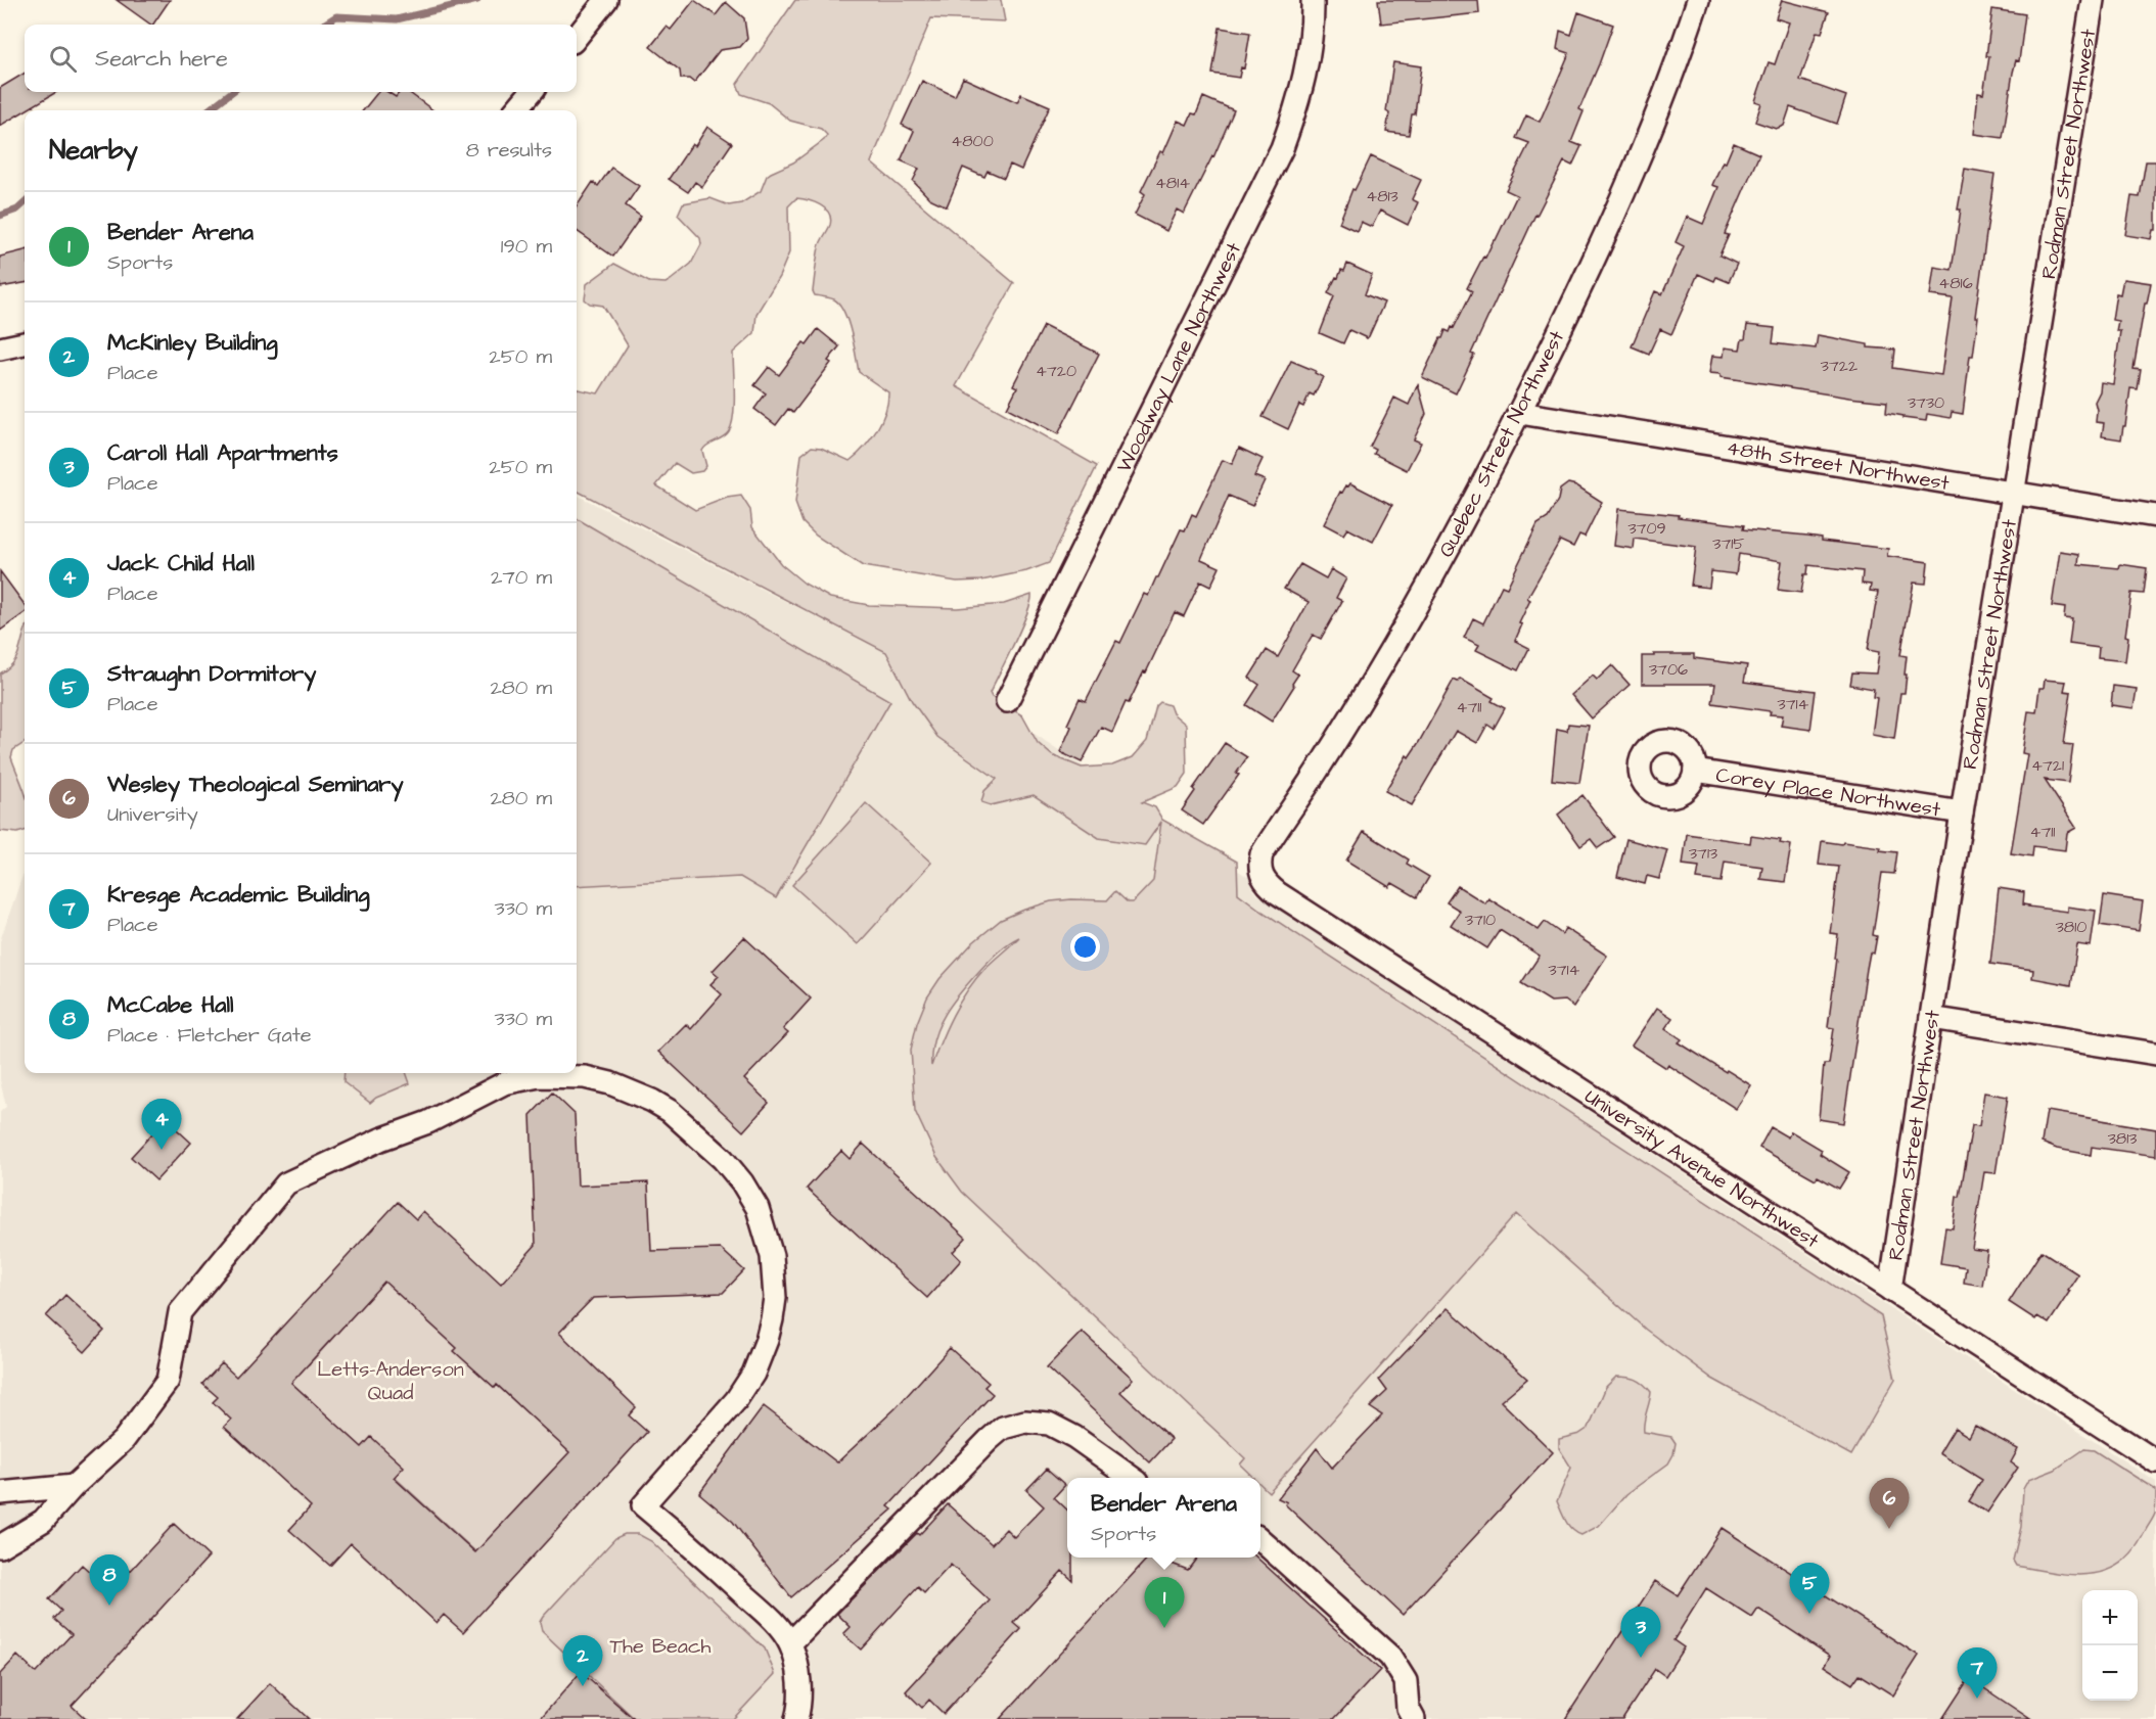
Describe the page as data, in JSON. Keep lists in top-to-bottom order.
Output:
{
  "streets": {
    "street": [
      "Rodman Street Northwest",
      "Woodway Lane Northwest",
      "Quebec Street Northwest",
      "48th Street Northwest",
      "Corey Place Northwest",
      "University Avenue Northwest"
    ]
  },
  "crossings": [
    ["Rodman Street Northwest", "48th Street Northwest"],
    ["Rodman Street Northwest", "Corey Place Northwest"],
    ["Rodman Street Northwest", "University Avenue Northwest"],
    ["Quebec Street Northwest", "48th Street Northwest"],
    ["Quebec Street Northwest", "University Avenue Northwest"]
  ],
  "parks": ["Letts-Anderson Quad", "The Beach"],
  "house_numbers": [
    "4800",
    "4814",
    "4813",
    "4816",
    "3722",
    "4720",
    "3730",
    "3709",
    "3715",
    "3706",
    "3714",
    "4711",
    "4721",
    "4711",
    "3713",
    "3710",
    "3810",
    "3714",
    "3813"
  ],
  "page": {
    "search": "Search here",
    "heading": ["Nearby", "8 results"],
    "list": [
      {
        "mark": "1",
        "name": "Bender Arena",
        "note": "Sports",
        "value": "190 m"
      },
      {
        "mark": "2",
        "name": "McKinley Building",
        "note": "Place",
        "value": "250 m"
      },
      {
        "mark": "3",
        "name": "Caroll Hall Apartments",
        "note": "Place",
        "value": "250 m"
      },
      {
        "mark": "4",
        "name": "Jack Child Hall",
        "note": "Place",
        "value": "270 m"
      },
      {
        "mark": "5",
        "name": "Straughn Dormitory",
        "note": "Place",
        "value": "280 m"
      },
      {
        "mark": "6",
        "name": "Wesley Theological Seminary",
        "note": "University",
        "value": "280 m"
      },
      {
        "mark": "7",
        "name": "Kresge Academic Building",
        "note": "Place",
        "value": "330 m"
      },
      {
        "mark": "8",
        "name": "McCabe Hall",
        "note": "Place · Fletcher Gate",
        "value": "330 m"
      }
    ],
    "pins": [
      "4",
      "6",
      "8",
      "5",
      "1",
      "3",
      "2",
      "7"
    ],
    "popup": ["Bender Arena", "Sports"],
    "map_buttons": ["+", "−"]
  }
}
